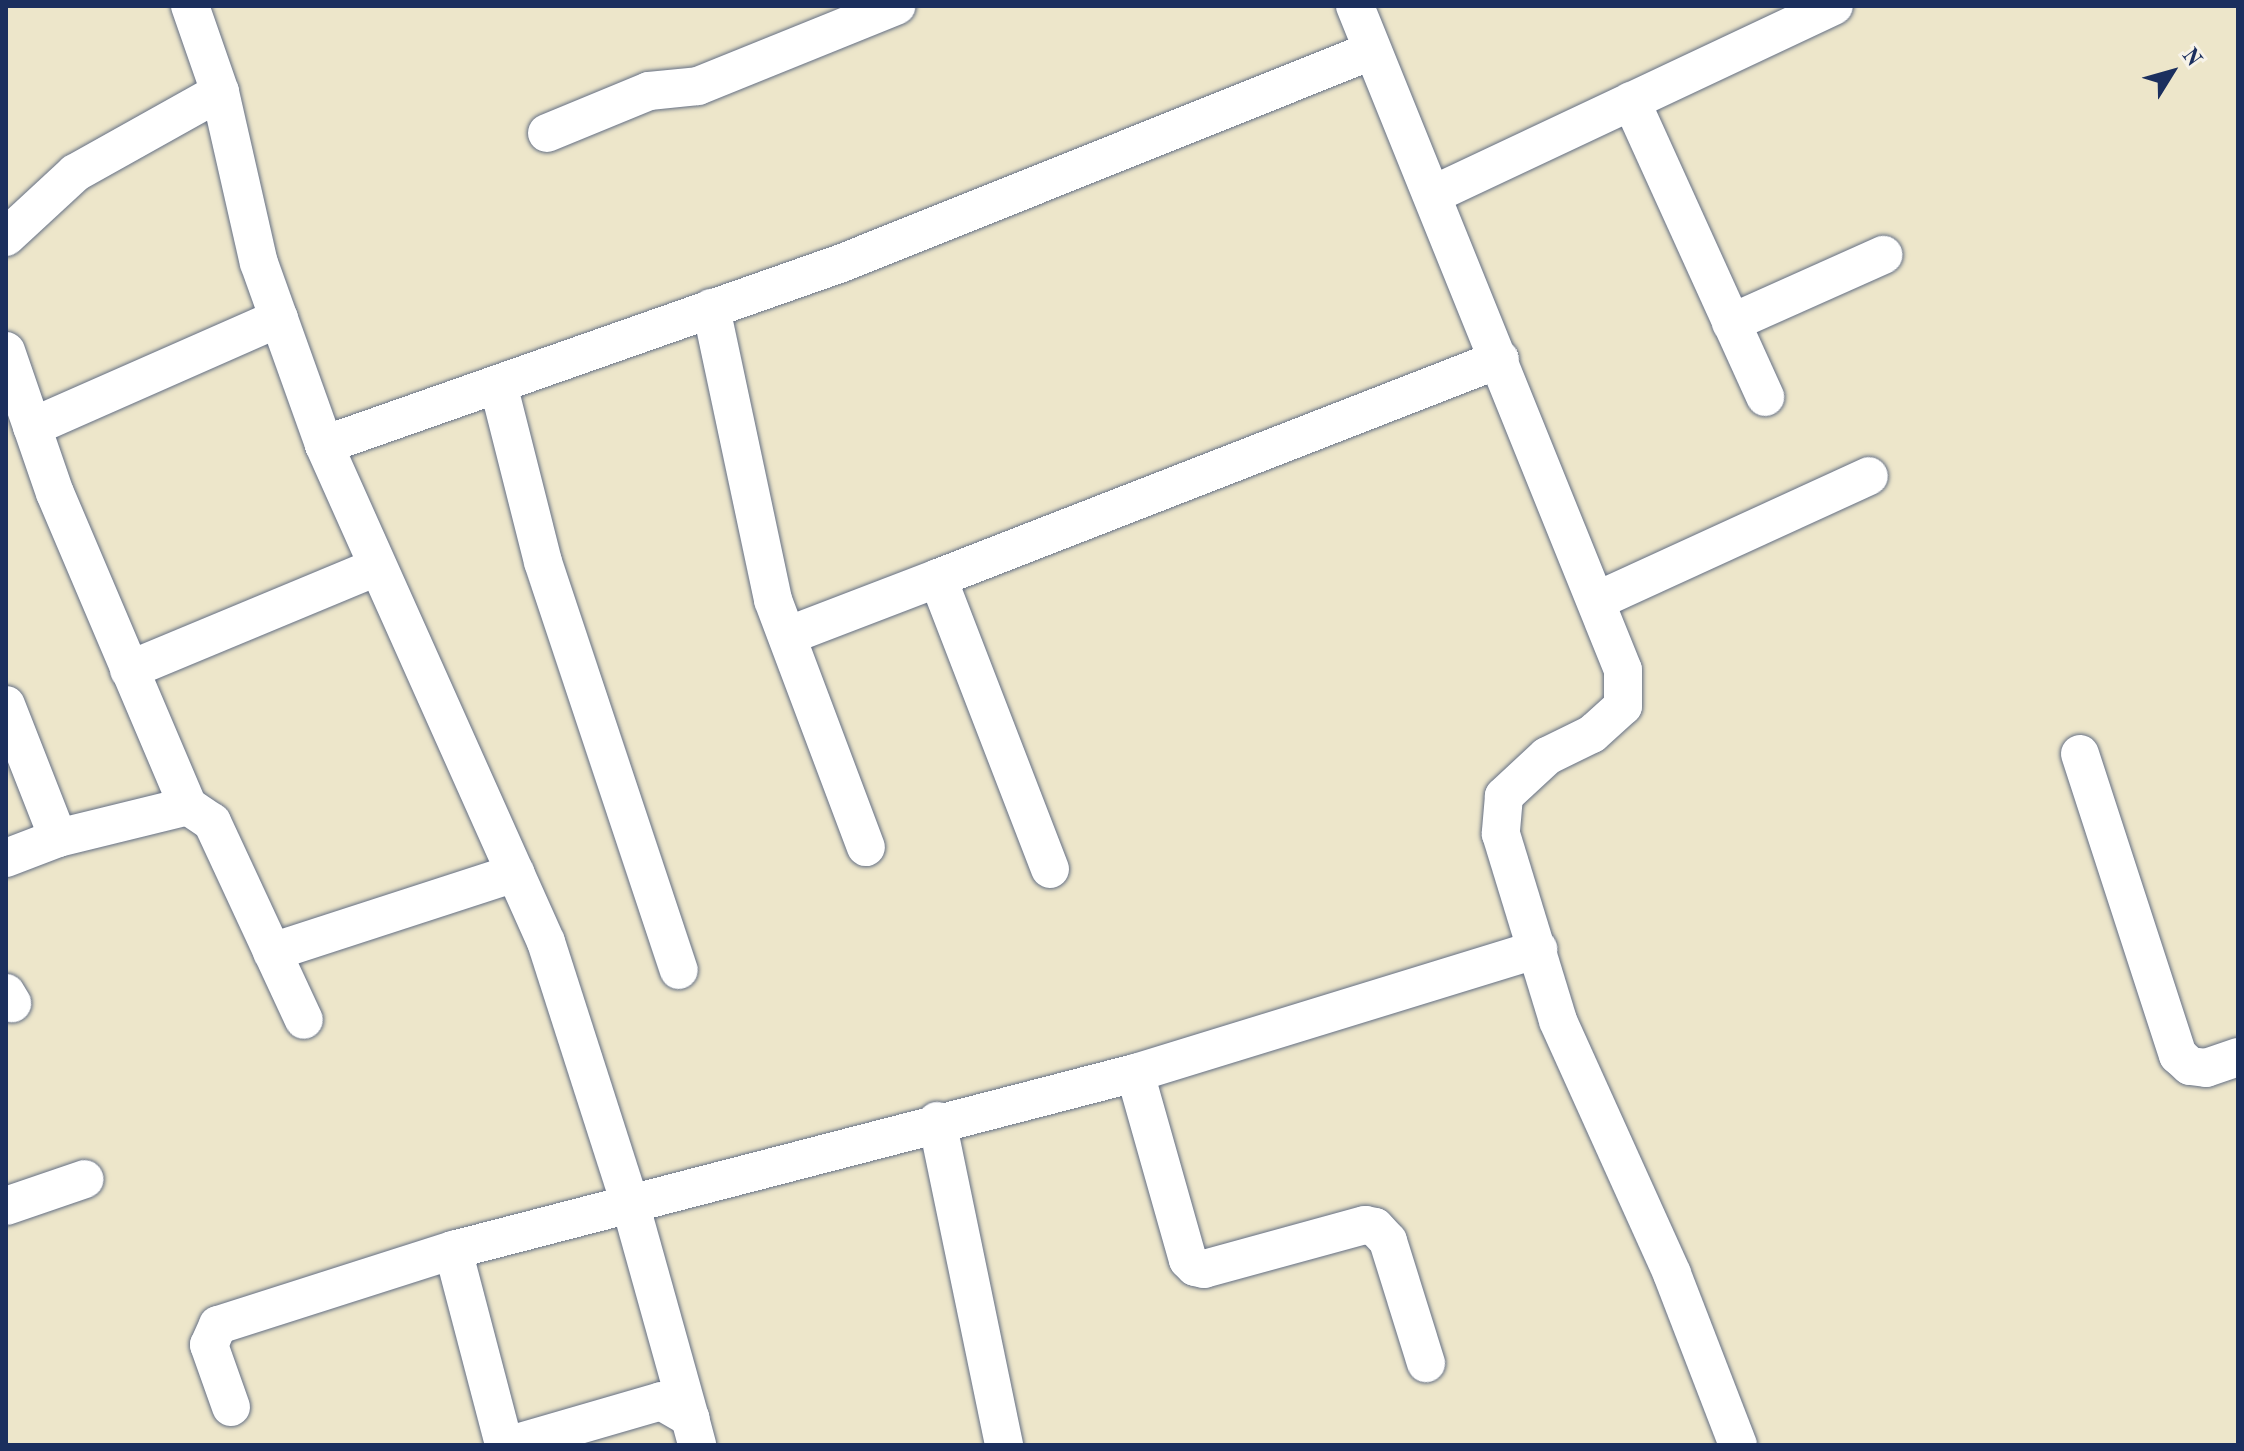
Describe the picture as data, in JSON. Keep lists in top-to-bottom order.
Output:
{
  "north": "top right"
}
